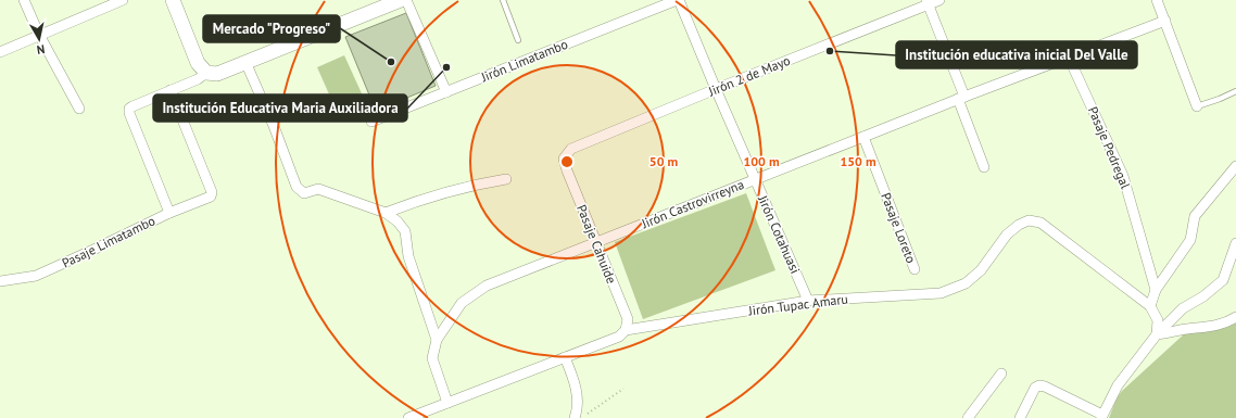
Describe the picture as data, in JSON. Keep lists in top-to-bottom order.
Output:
{
  "streets": {
    "street": [
      "Jirón Limatambo",
      "Jirón 2 de Mayo",
      "Pasaje Pedregal",
      "Jirón Castrovirreyna",
      "Pasaje Loreto",
      "Jirón Cotahuasi",
      "Pasaje Limatambo",
      "Pasaje Cahuide",
      "Jirón Tupac Amaru"
    ]
  },
  "crossings": [
    ["Jirón Limatambo", "Jirón Cotahuasi"],
    ["Jirón 2 de Mayo", "Jirón Cotahuasi"],
    ["Jirón 2 de Mayo", "Pasaje Cahuide"],
    ["Pasaje Pedregal", "Jirón Castrovirreyna"],
    ["Jirón Castrovirreyna", "Pasaje Loreto"],
    ["Jirón Castrovirreyna", "Jirón Cotahuasi"],
    ["Jirón Castrovirreyna", "Pasaje Cahuide"],
    ["Jirón Cotahuasi", "Jirón Tupac Amaru"],
    ["Pasaje Cahuide", "Jirón Tupac Amaru"]
  ],
  "places": ["Institución educativa inicial Del Valle", "Mercado \"Progreso\"", "Institución Educativa Maria Auxiliadora"],
  "north": "bottom",
  "rings": ["50 m", "100 m", "150 m"]
}
